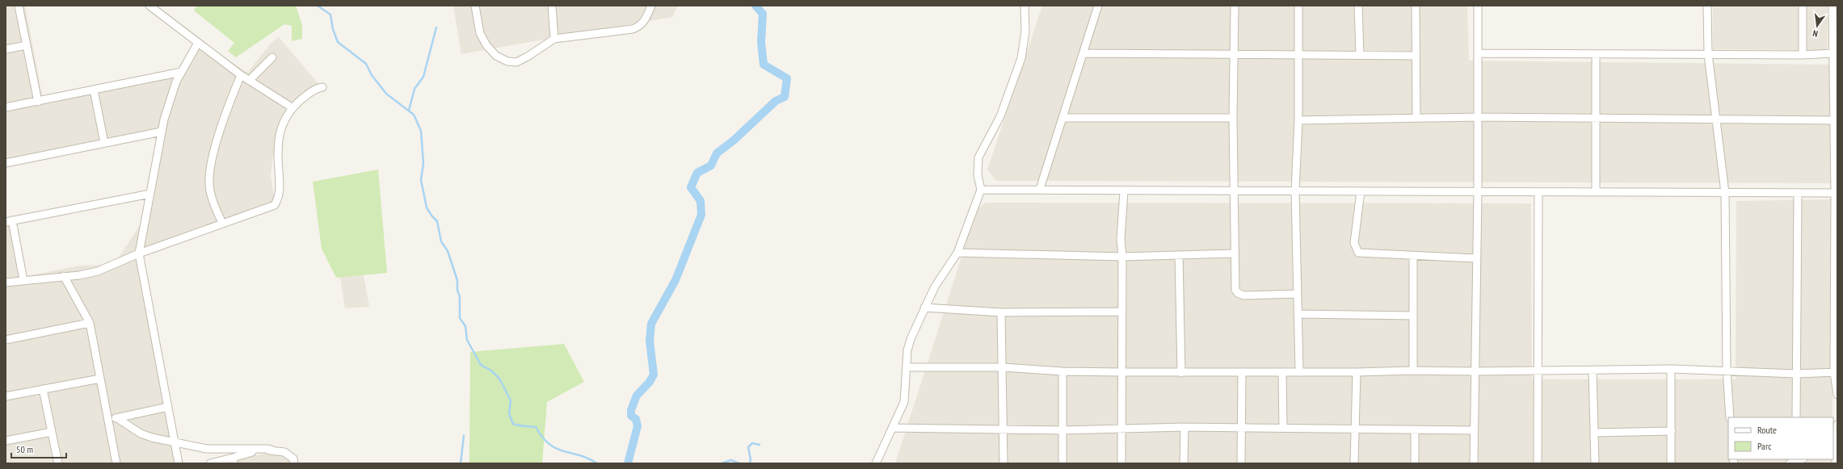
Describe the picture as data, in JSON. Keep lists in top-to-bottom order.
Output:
{
  "legend": ["Route", "Parc"],
  "scale_bar": "50 m",
  "north": "bottom"
}
